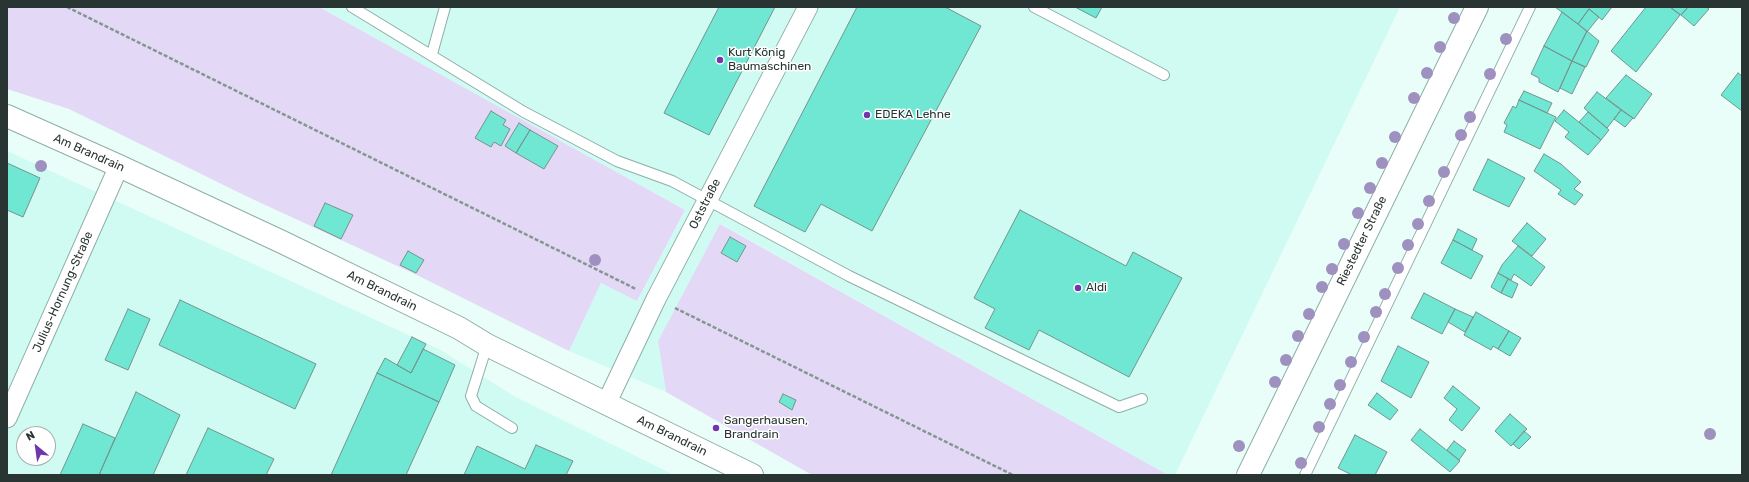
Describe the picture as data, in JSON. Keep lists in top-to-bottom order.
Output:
{
  "streets": {
    "main road": ["Am Brandrain", "Riestedter Straße"],
    "street": ["Oststraße", "Julius-Hornung-Straße"]
  },
  "crossings": [
    ["Am Brandrain", "Oststraße"],
    ["Am Brandrain", "Julius-Hornung-Straße"]
  ],
  "places": [
    "Kurt König Baumaschinen",
    "EDEKA Lehne",
    "Aldi",
    "Sangerhausen, Brandrain"
  ],
  "north": "top left"
}
